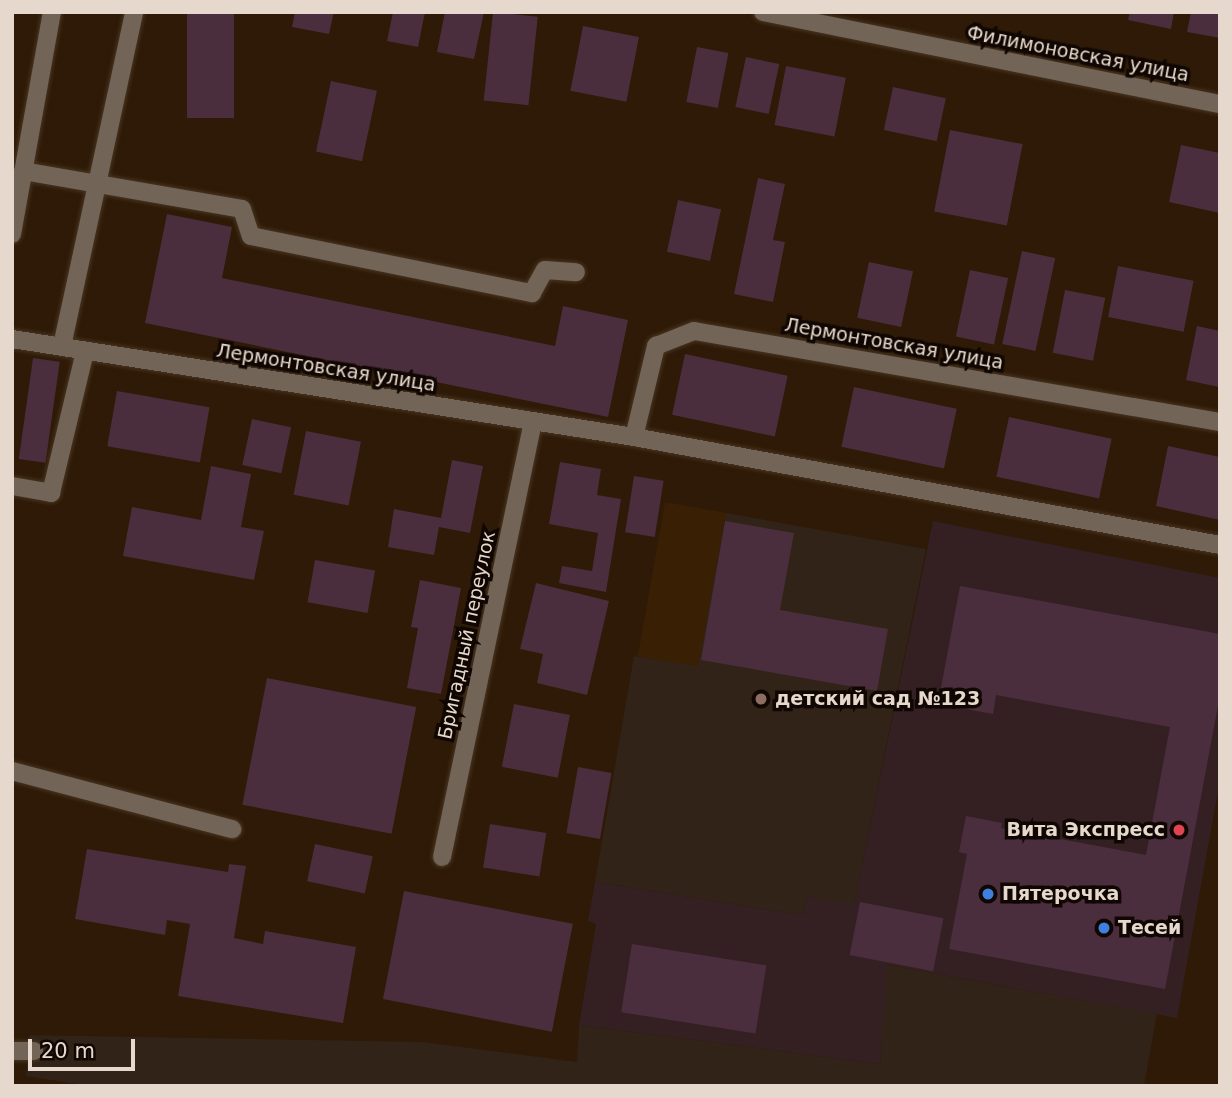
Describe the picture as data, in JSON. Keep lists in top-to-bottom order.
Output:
{
  "streets": {
    "street": ["Филимоновская улица", "Лермонтовская улица", "Бригадный переулок"]
  },
  "crossings": [
    ["Лермонтовская улица", "Бригадный переулок"]
  ],
  "places": [
    "детский сад №123",
    "Вита Экспресс",
    "Пятерочка",
    "Тесей"
  ],
  "scale_bar": "20 m"
}
